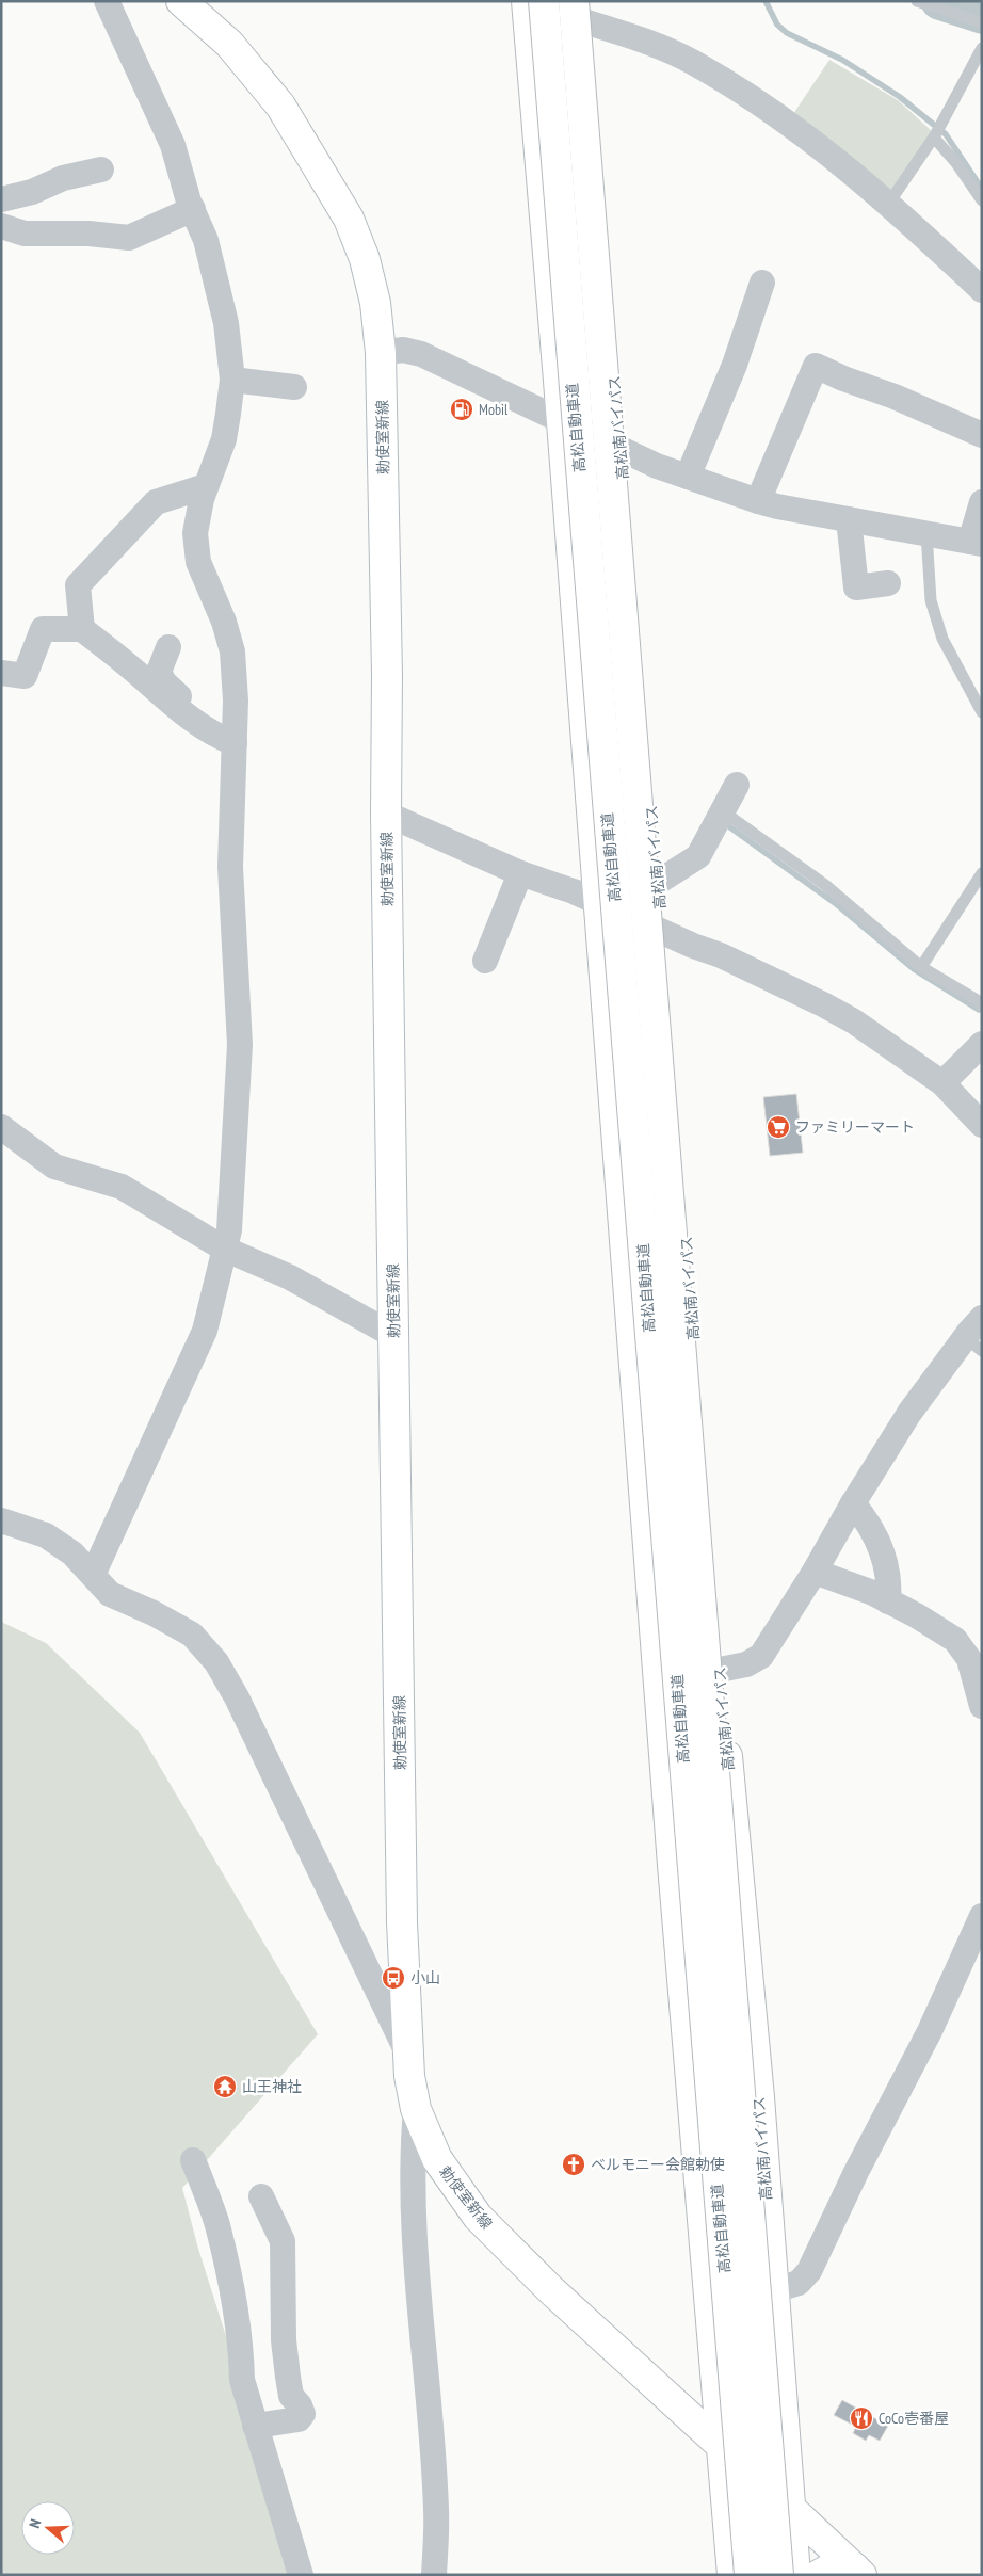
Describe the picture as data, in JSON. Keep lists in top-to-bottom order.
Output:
{
  "streets": {
    "main road": ["高松自動車道", "高松南バイパス", "勅使室新線"]
  },
  "crossings": [
    ["高松自動車道", "高松南バイパス"],
    ["高松南バイパス", "勅使室新線"]
  ],
  "places": {
    "fuel station": ["Mobil"],
    "supermarket": ["ファミリーマート"],
    "bus stop": ["小山"],
    "temple": ["山王神社"],
    "church": ["ベルモニー会館勅使"],
    "restaurant": ["CoCo壱番屋"]
  },
  "north": "left"
}
